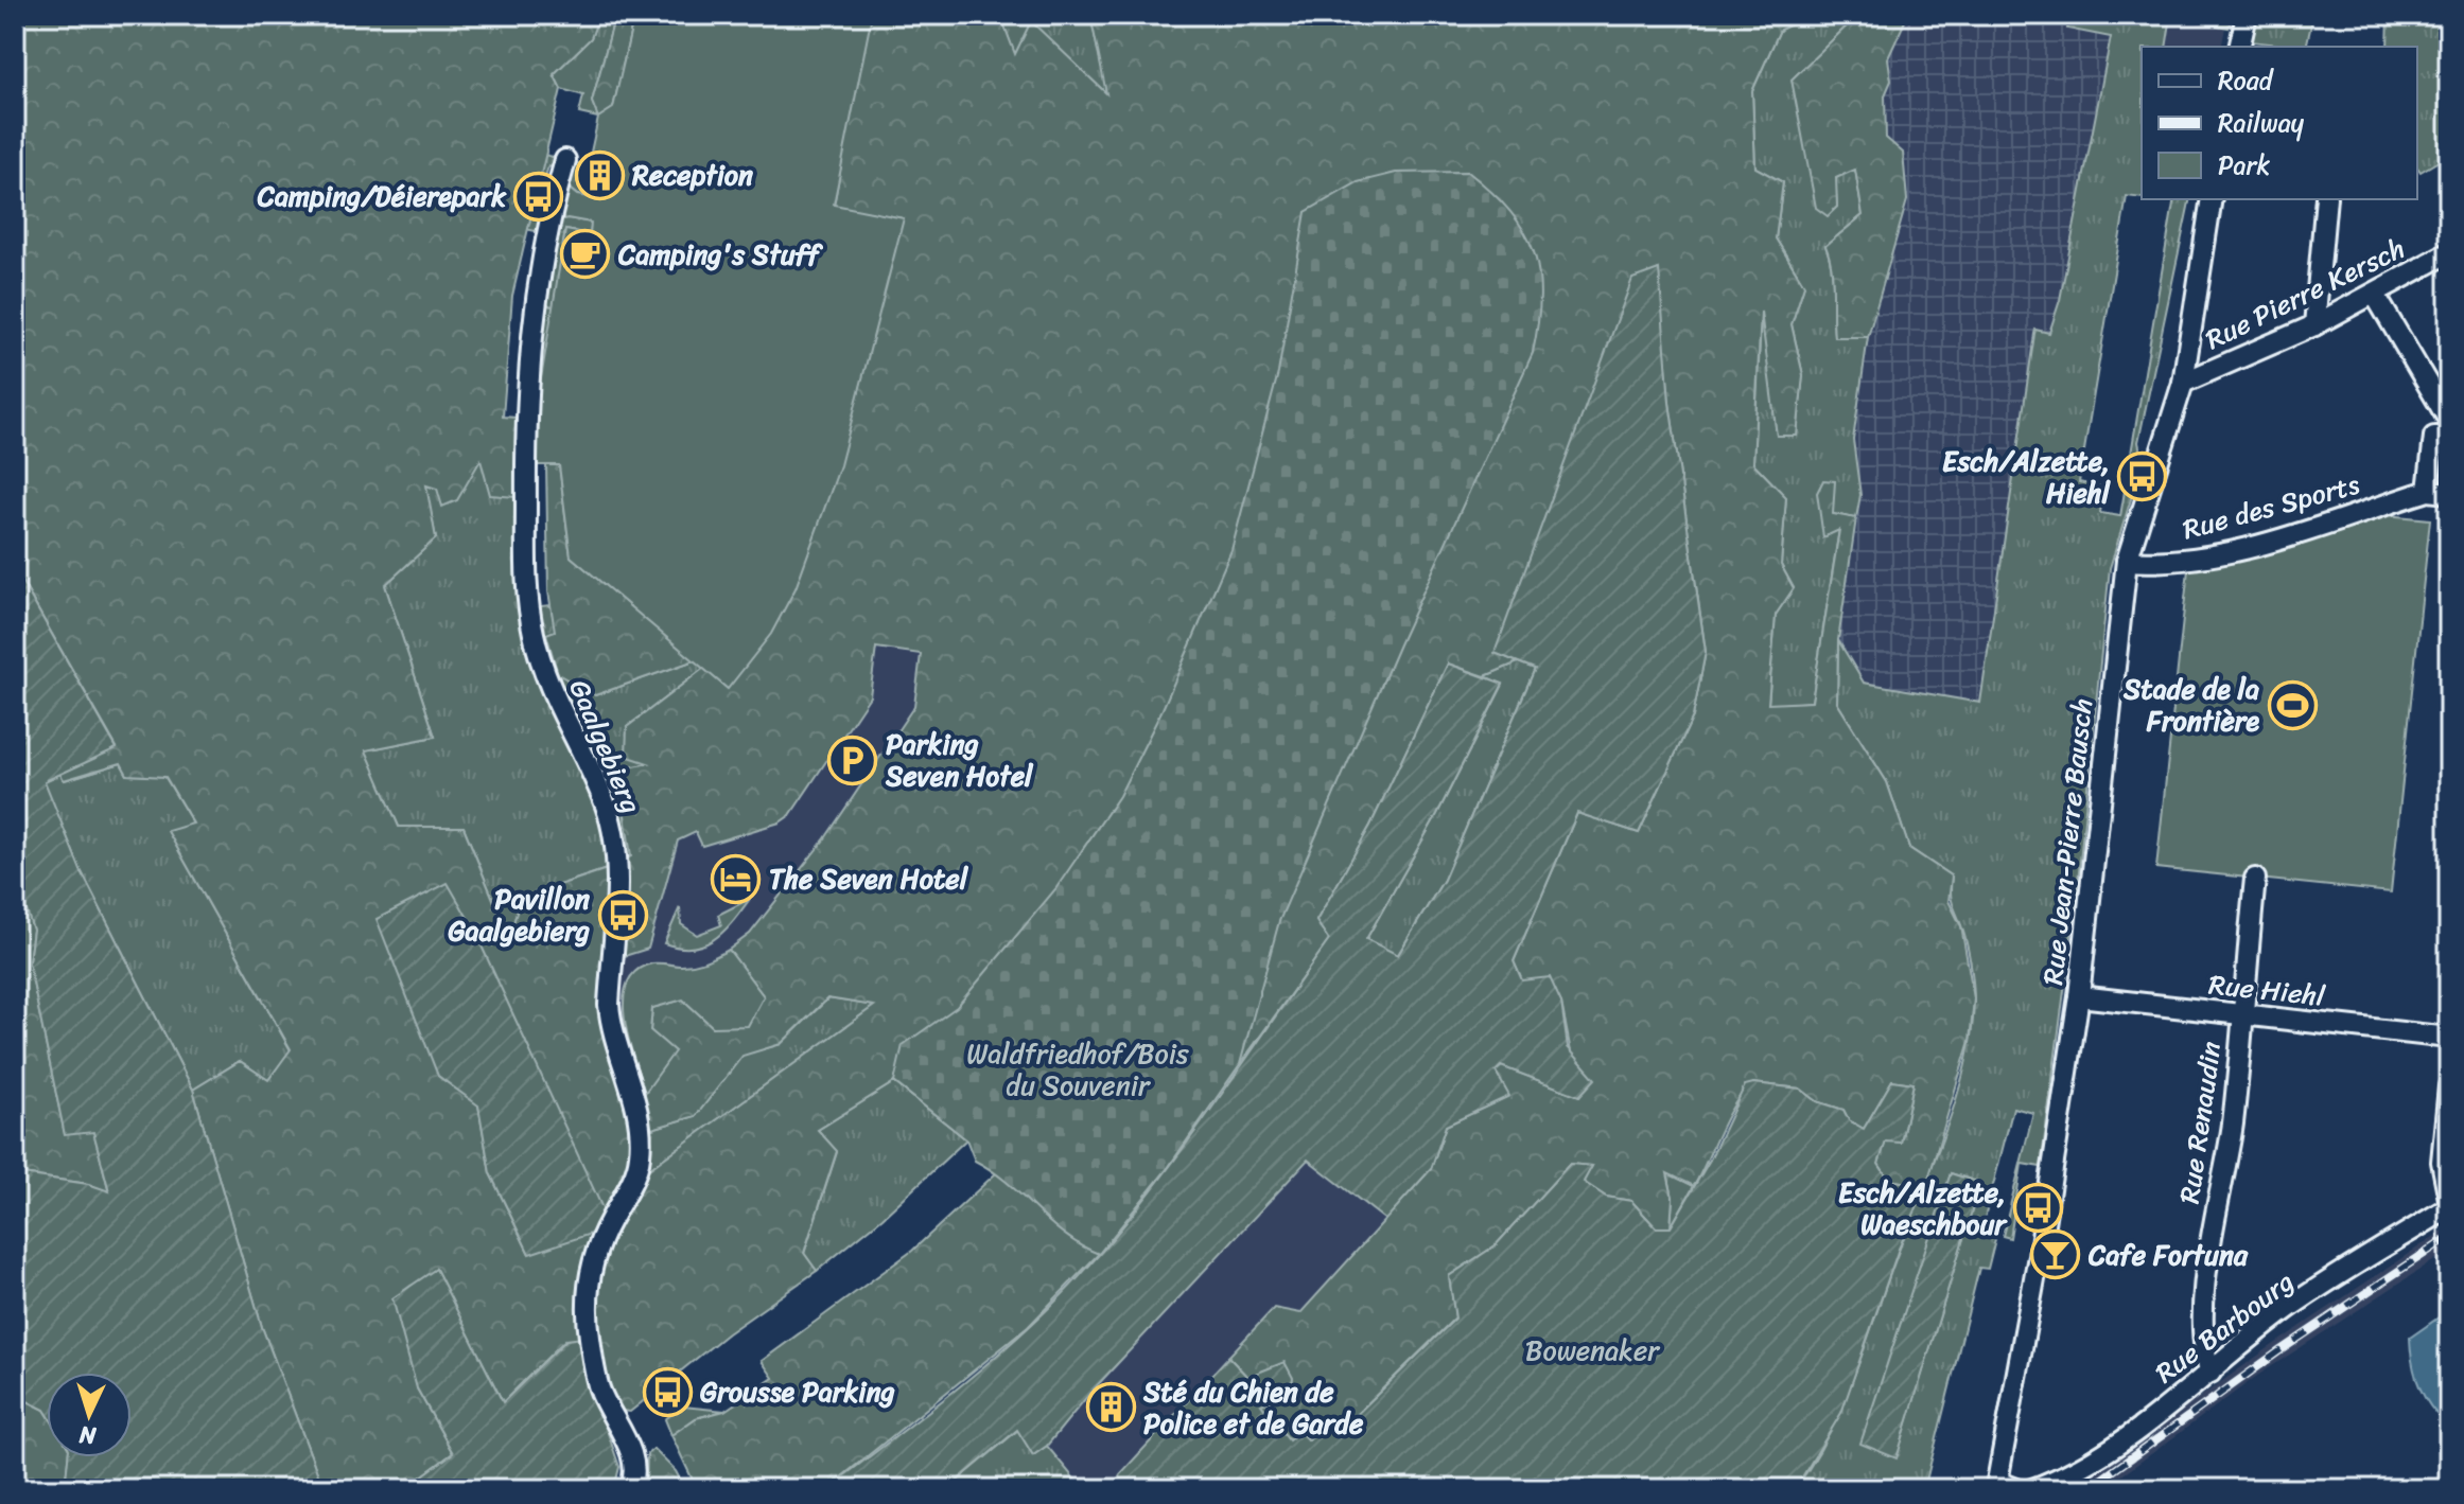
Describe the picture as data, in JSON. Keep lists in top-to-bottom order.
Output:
{
  "streets": {
    "street": [
      "Rue Pierre Kersch",
      "Rue des Sports",
      "Gaalgebierg",
      "Rue Jean-Pierre Bausch",
      "Rue Hiehl",
      "Rue Renaudin",
      "Rue Barbourg"
    ]
  },
  "crossings": [
    ["Rue Pierre Kersch", "Rue Jean-Pierre Bausch"],
    ["Rue des Sports", "Rue Jean-Pierre Bausch"],
    ["Rue Jean-Pierre Bausch", "Rue Hiehl"],
    ["Rue Hiehl", "Rue Renaudin"],
    ["Rue Renaudin", "Rue Barbourg"]
  ],
  "parks": ["Waldfriedhof/Bois du Souvenir", "Bowenaker"],
  "places": {
    "building": ["Reception", "Sté du Chien de Police et de Garde"],
    "bus stop": [
      "Camping/Déierepark",
      "Esch/Alzette, Hiehl",
      "Pavillon Gaalgebierg",
      "Esch/Alzette, Waeschbour",
      "Grousse Parking"
    ],
    "cafe": ["Camping's Stuff"],
    "sports": ["Stade de la Frontière"],
    "parking": ["Parking Seven Hotel"],
    "hotel": ["The Seven Hotel"],
    "bar": ["Cafe Fortuna"]
  },
  "legend": ["Road", "Railway", "Park"],
  "north": "bottom"
}
